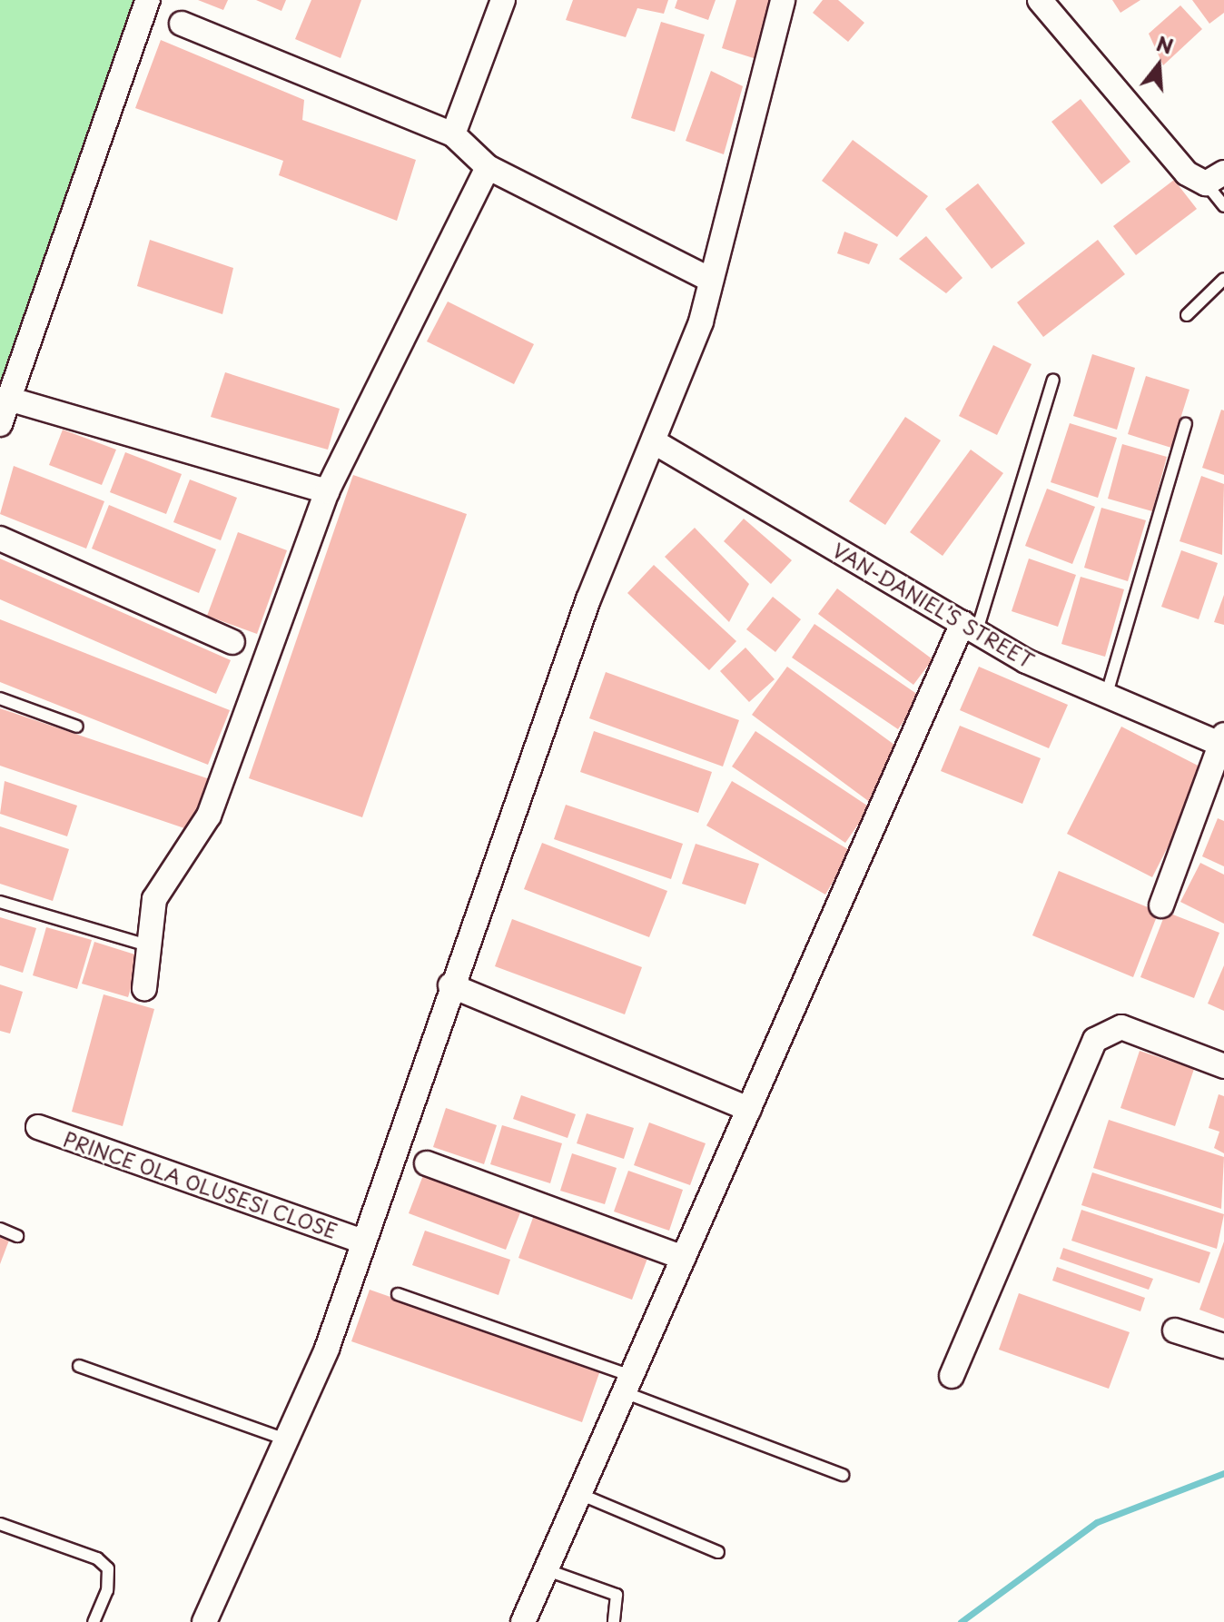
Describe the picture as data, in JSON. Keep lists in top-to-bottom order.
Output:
{
  "streets": {
    "street": ["VAN-DANIEL’S STREET", "PRINCE OLA OLUSESI CLOSE"]
  },
  "north": "top"
}
